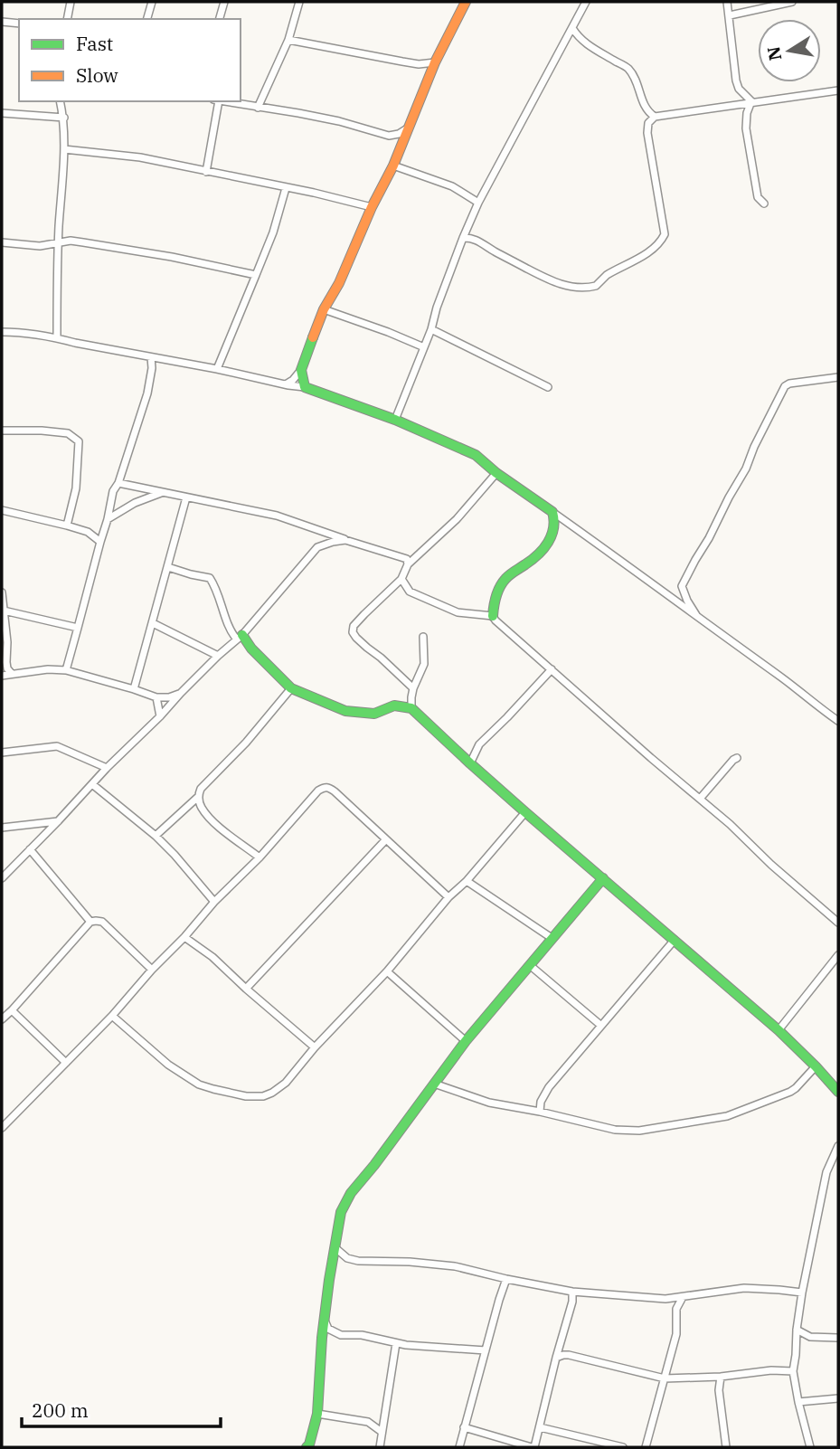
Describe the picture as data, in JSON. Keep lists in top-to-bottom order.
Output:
{
  "legend": ["Fast", "Slow"],
  "scale_bar": "200 m",
  "north": "left"
}
